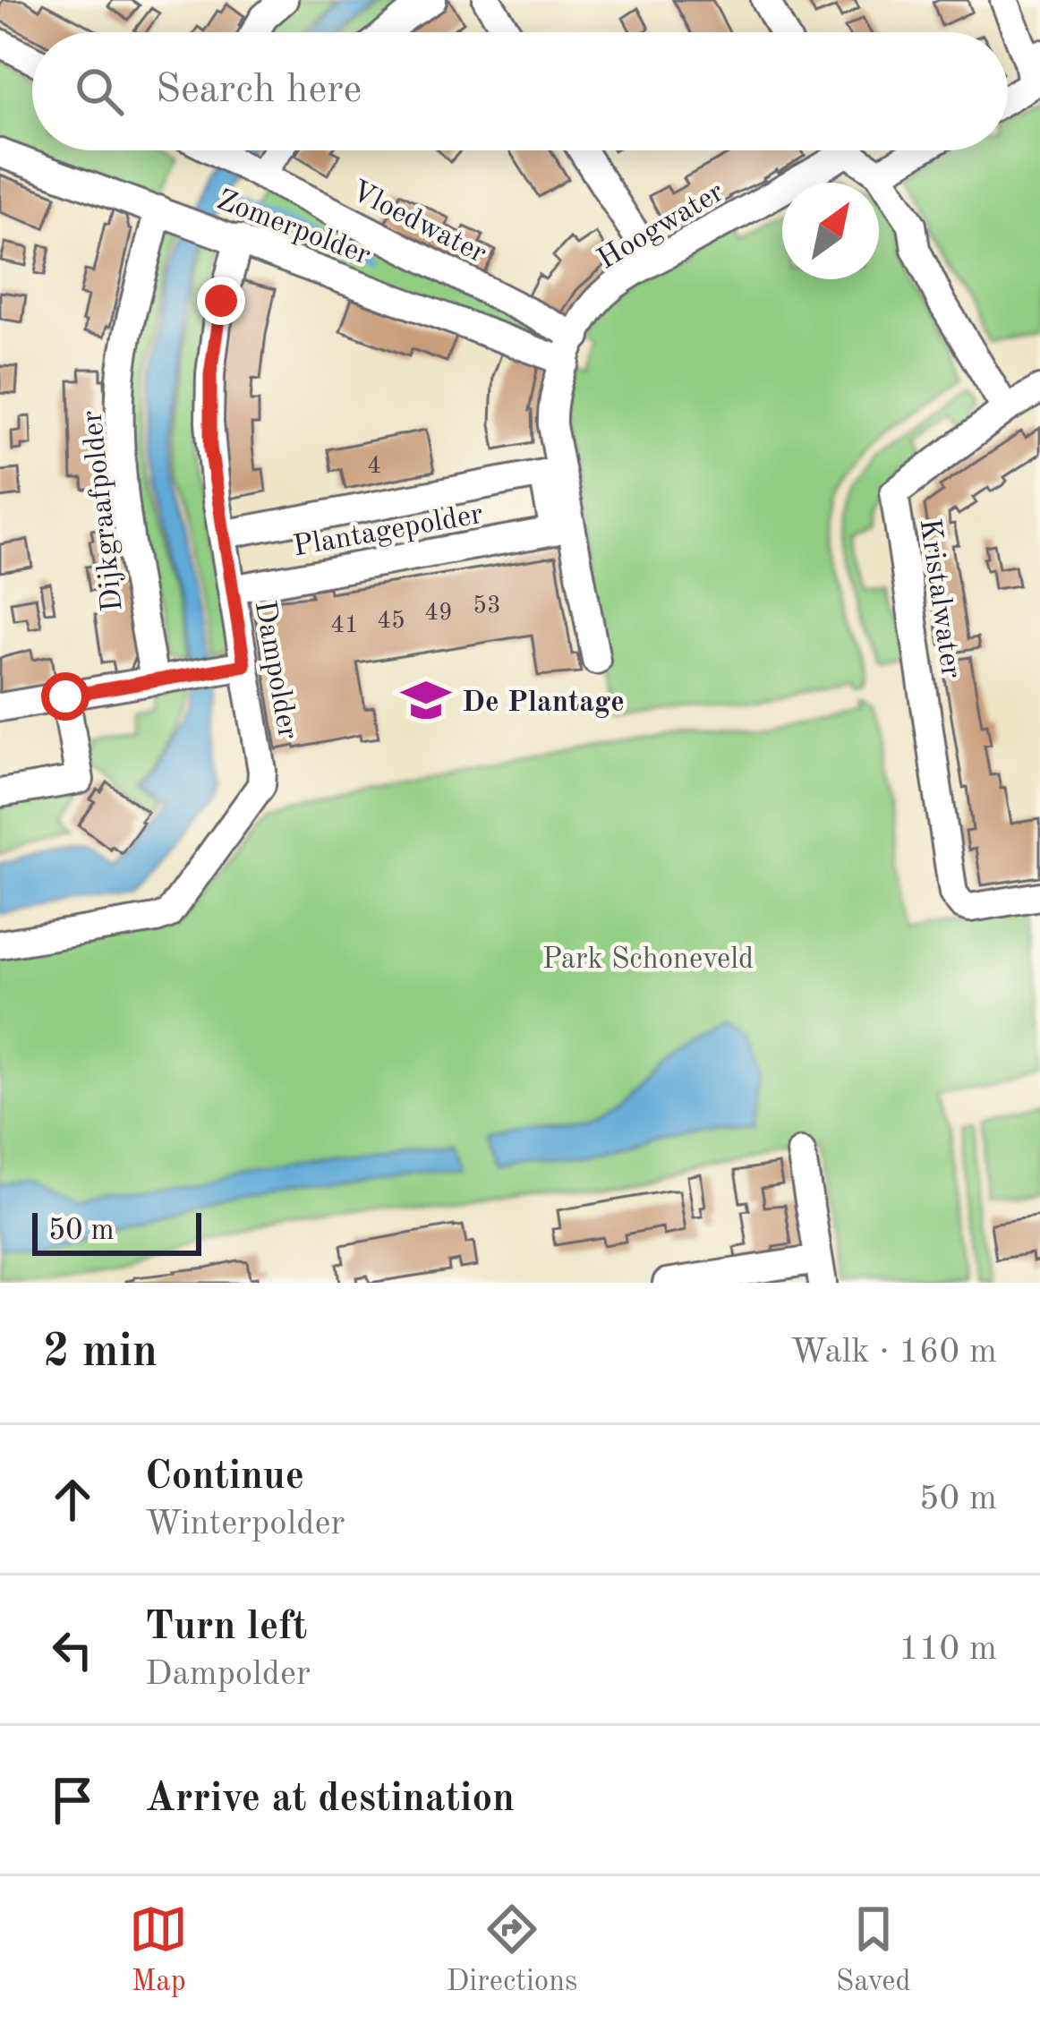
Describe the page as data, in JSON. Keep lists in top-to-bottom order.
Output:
{
  "streets": {
    "street": [
      "Vloedwater",
      "Hoogwater",
      "Zomerpolder",
      "Dijkgraafpolder",
      "Plantagepolder",
      "Kristalwater",
      "Dampolder"
    ]
  },
  "crossings": [
    ["Vloedwater", "Hoogwater"],
    ["Vloedwater", "Zomerpolder"],
    ["Hoogwater", "Zomerpolder"],
    ["Zomerpolder", "Dijkgraafpolder"],
    ["Zomerpolder", "Dampolder"],
    ["Plantagepolder", "Dampolder"]
  ],
  "parks": ["Park Schoneveld"],
  "places": {
    "school or university": ["De Plantage"]
  },
  "house_numbers": [
    "4",
    "53",
    "49",
    "45",
    "41"
  ],
  "scale_bar": "50 m",
  "north": "top right",
  "page": {
    "search": "Search here",
    "scale": "50 m",
    "heading": ["2 min", "Walk · 160 m"],
    "list": [
      ["Continue", "Winterpolder", "50 m"],
      ["Turn left", "Dampolder", "110 m"],
      "Arrive at destination"
    ],
    "nav": ["Map", "Directions", "Saved"]
  }
}
